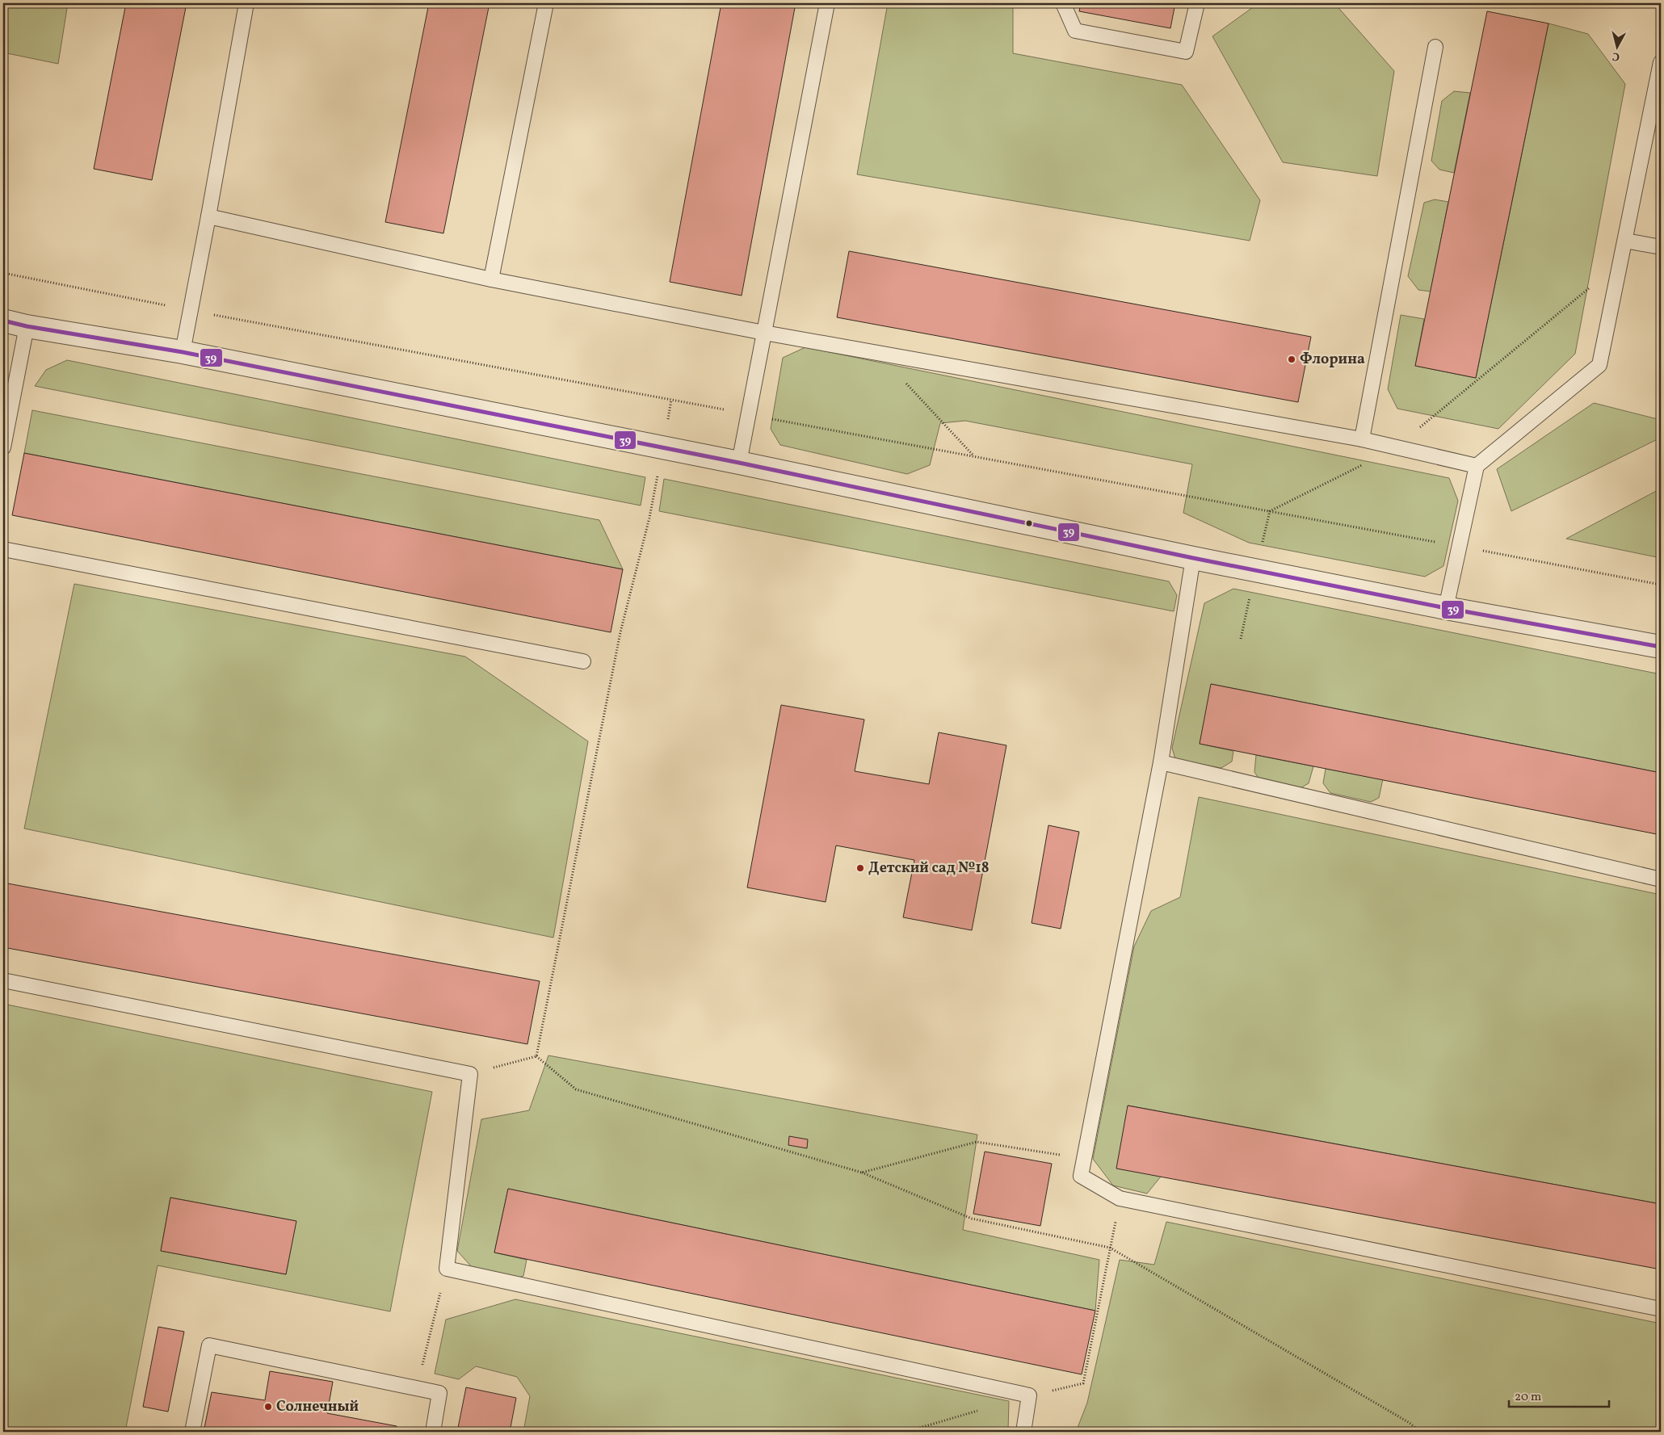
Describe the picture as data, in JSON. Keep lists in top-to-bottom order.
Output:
{
  "places": ["Флорина", "Детский сад №18", "Солнечный"],
  "lines": ["transit line 39"],
  "scale_bar": "20 m",
  "north": "bottom"
}
